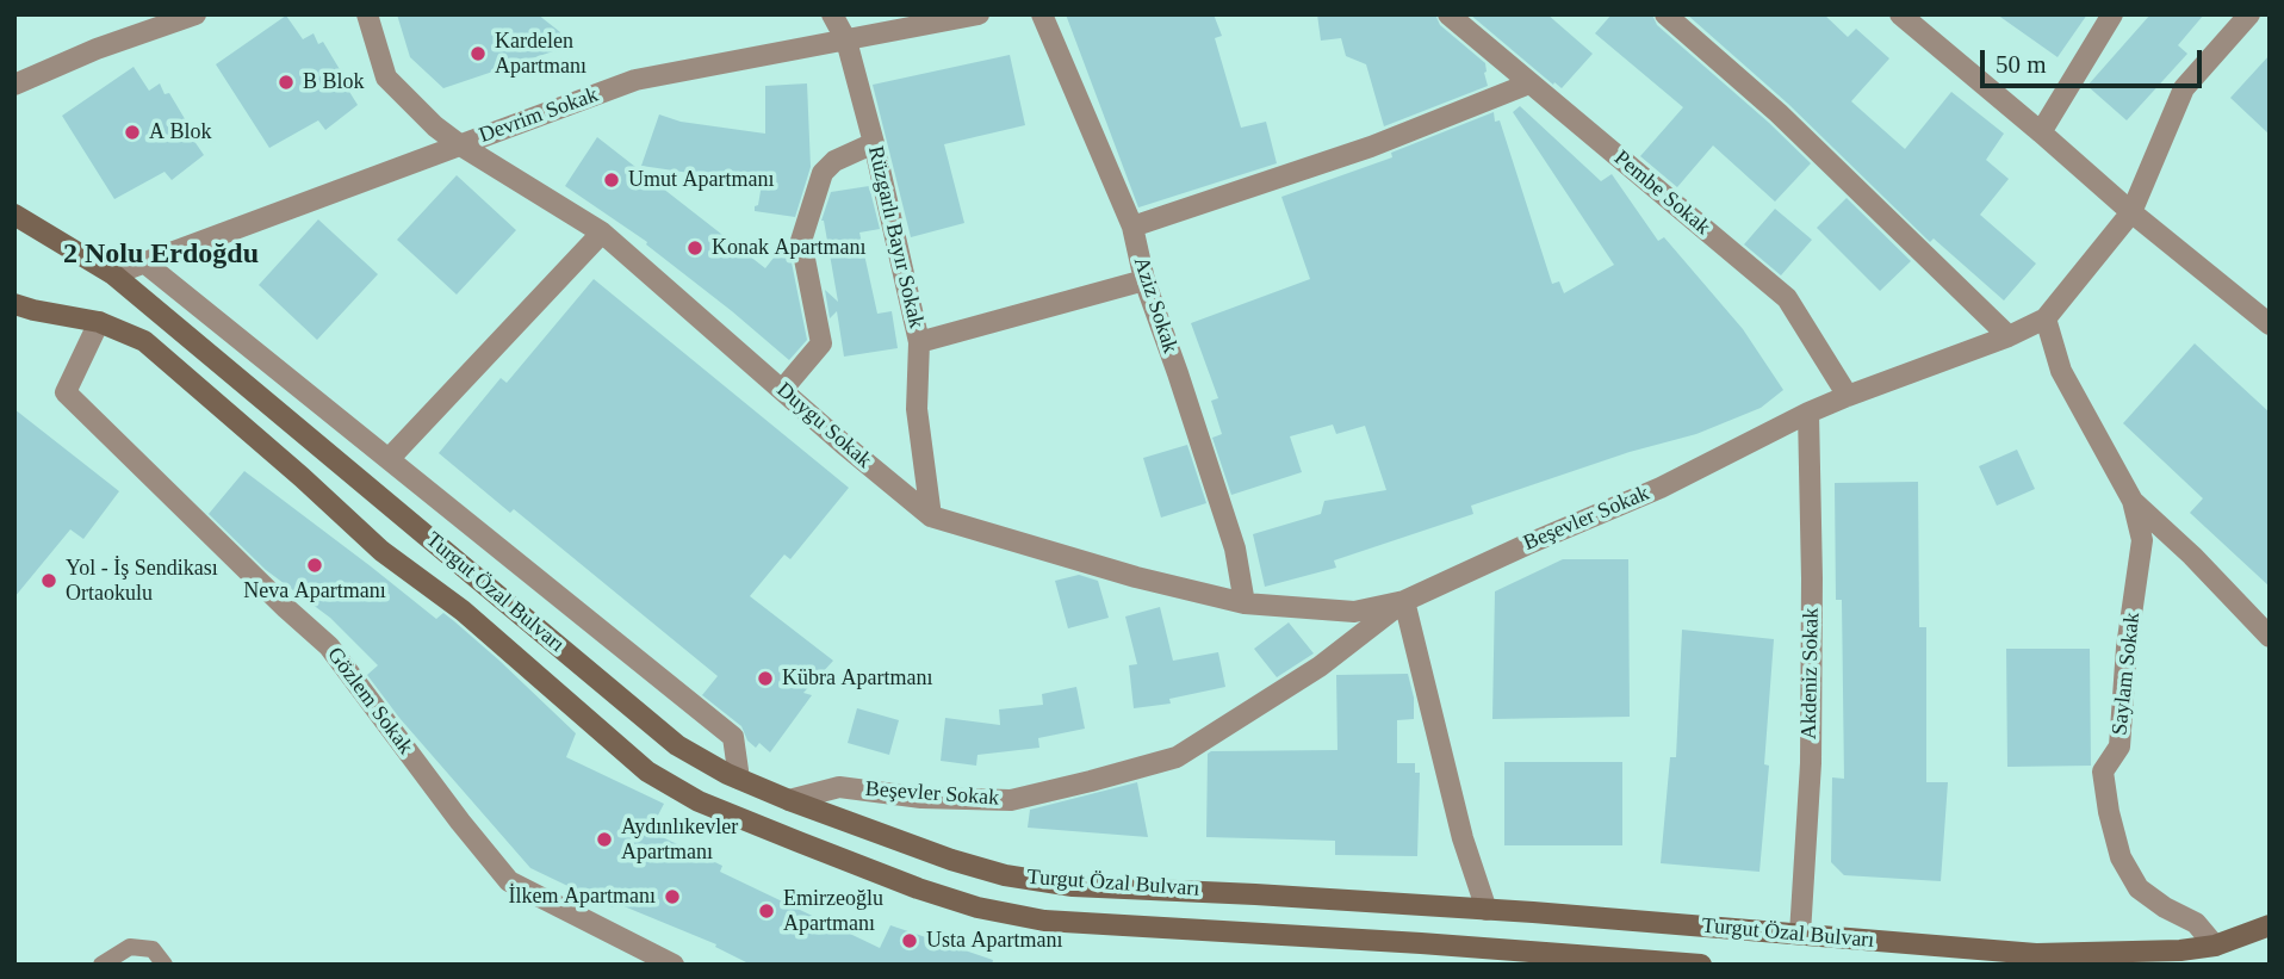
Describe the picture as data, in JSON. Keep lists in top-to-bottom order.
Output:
{
  "streets": {
    "street": [
      "Devrim Sokak",
      "Pembe Sokak",
      "Rüzgarlı Bayır Sokak",
      "Aziz Sokak",
      "Duygu Sokak",
      "Beşevler Sokak",
      "Turgut Özal Bulvarı",
      "Akdeniz Sokak",
      "Saylam Sokak",
      "Gözlem Sokak"
    ]
  },
  "crossings": [
    ["Devrim Sokak", "Rüzgarlı Bayır Sokak"],
    ["Devrim Sokak", "Duygu Sokak"],
    ["Devrim Sokak", "Turgut Özal Bulvarı"],
    ["Pembe Sokak", "Beşevler Sokak"],
    ["Rüzgarlı Bayır Sokak", "Duygu Sokak"],
    ["Aziz Sokak", "Duygu Sokak"],
    ["Duygu Sokak", "Beşevler Sokak"],
    ["Beşevler Sokak", "Turgut Özal Bulvarı"],
    ["Beşevler Sokak", "Akdeniz Sokak"],
    ["Turgut Özal Bulvarı", "Akdeniz Sokak"],
    ["Turgut Özal Bulvarı", "Saylam Sokak"],
    ["Turgut Özal Bulvarı", "Gözlem Sokak"]
  ],
  "districts": ["2 Nolu Erdoğdu"],
  "places": [
    "Kardelen Apartmanı",
    "B Blok",
    "A Blok",
    "Umut Apartmanı",
    "Konak Apartmanı",
    "Neva Apartmanı",
    "Yol - İş Sendikası Ortaokulu",
    "Kübra Apartmanı",
    "Aydınlıkevler Apartmanı",
    "İlkem Apartmanı",
    "Emirzeoğlu Apartmanı",
    "Usta Apartmanı"
  ],
  "scale_bar": "50 m"
}
